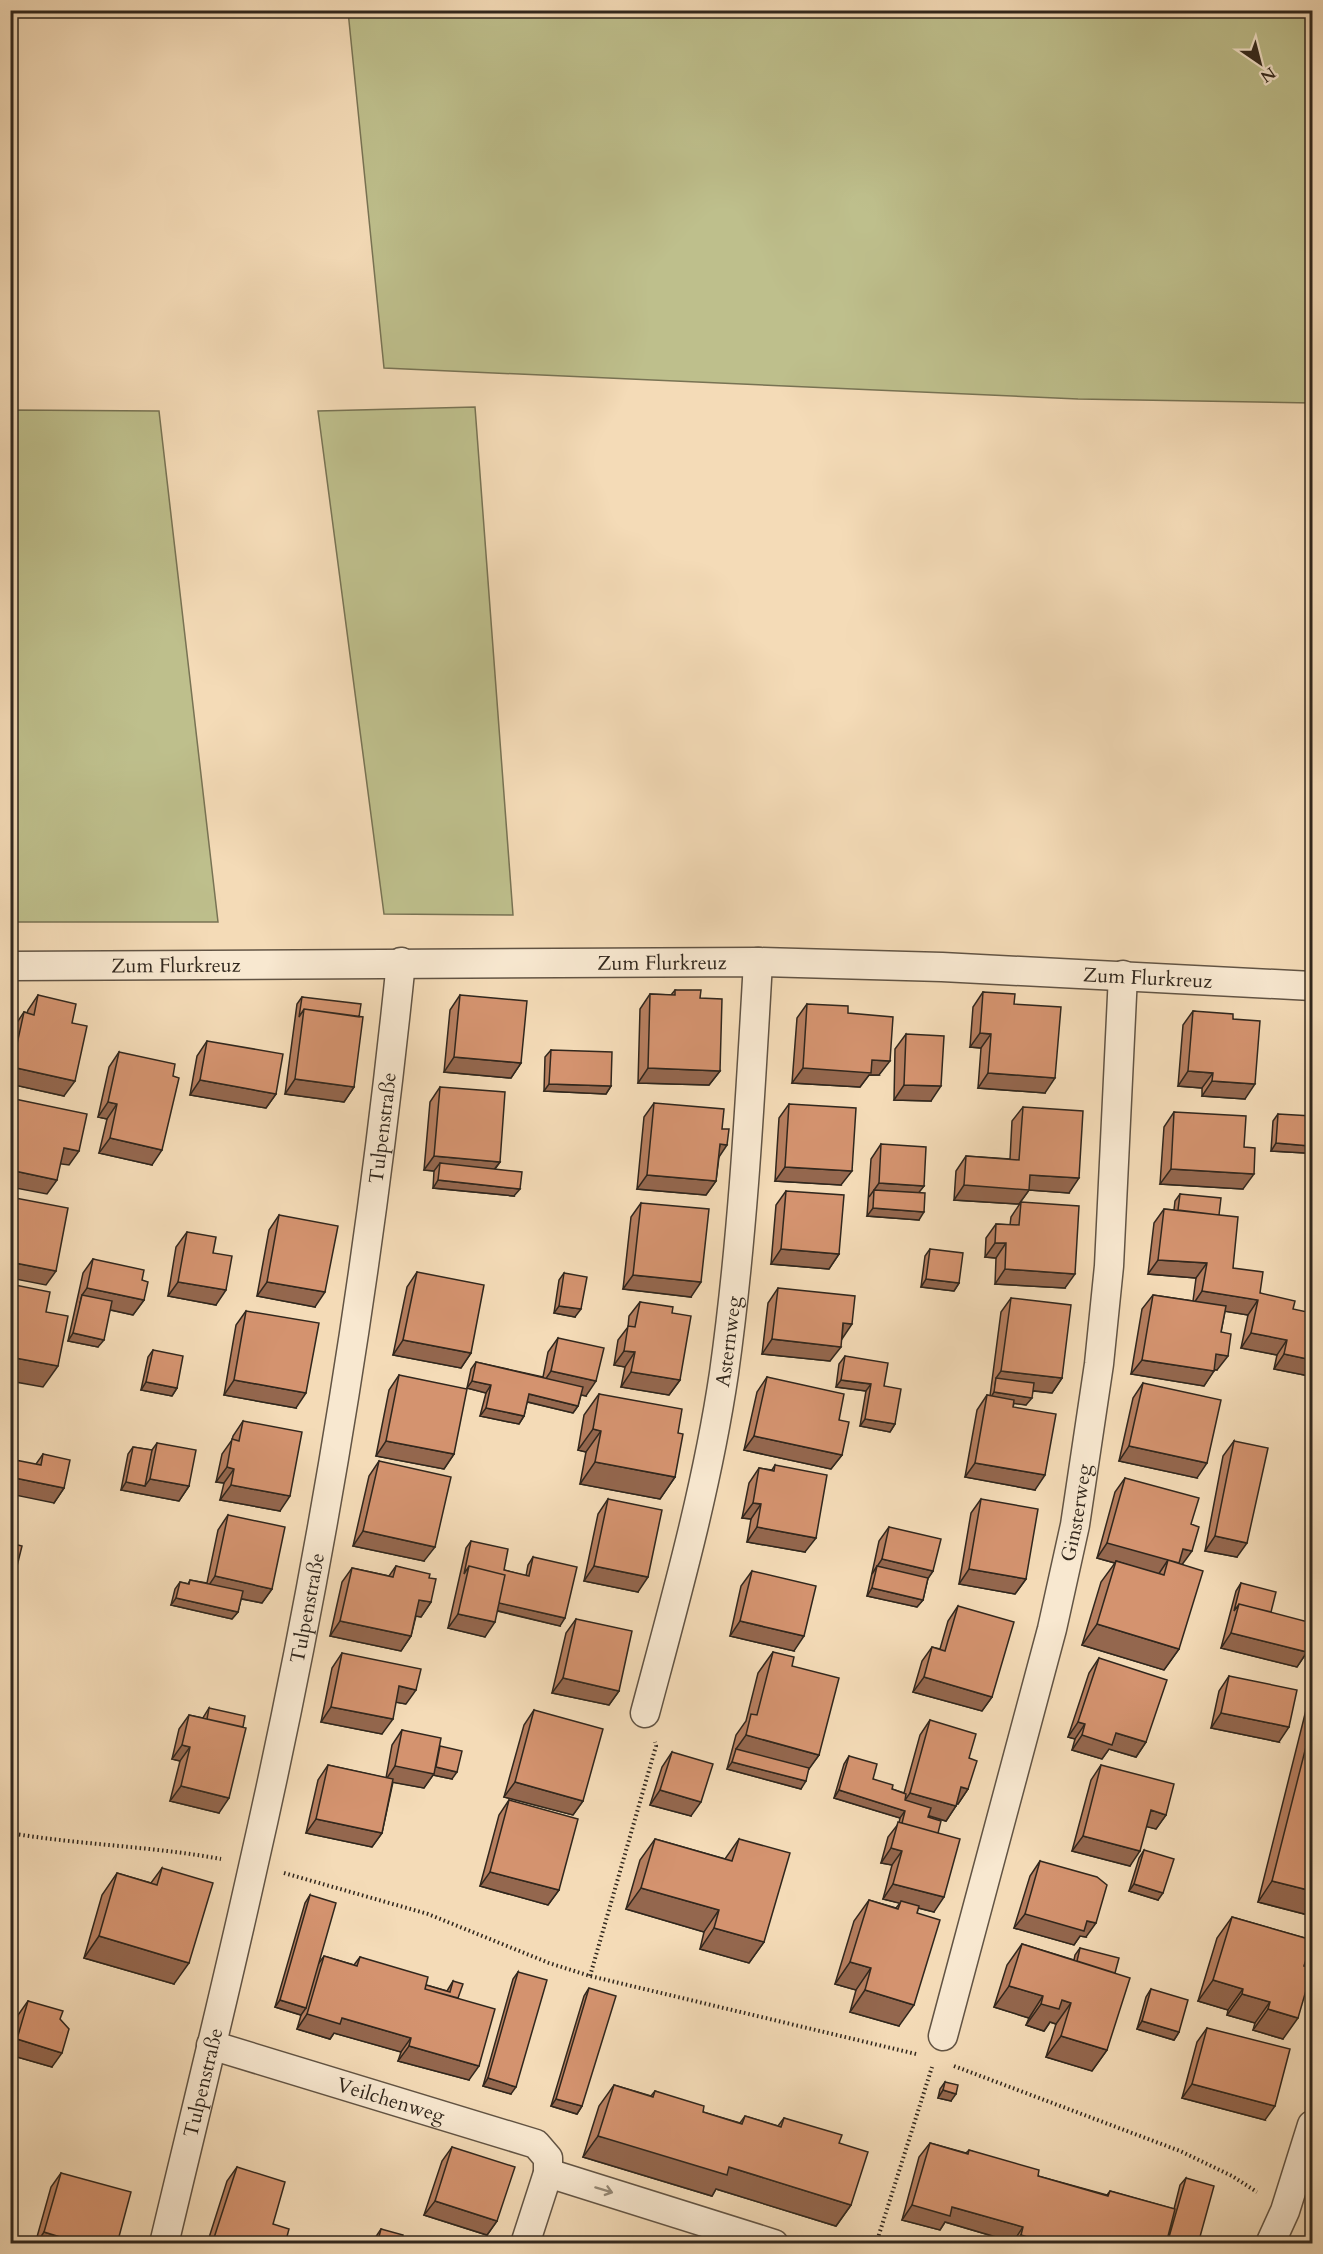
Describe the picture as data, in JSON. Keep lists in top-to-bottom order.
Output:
{
  "streets": {
    "street": [
      "Zum Flurkreuz",
      "Tulpenstraße",
      "Asternweg",
      "Ginsterweg",
      "Veilchenweg"
    ]
  },
  "crossings": [
    ["Zum Flurkreuz", "Tulpenstraße"],
    ["Zum Flurkreuz", "Asternweg"],
    ["Zum Flurkreuz", "Ginsterweg"],
    ["Tulpenstraße", "Veilchenweg"]
  ],
  "north": "bottom right"
}
